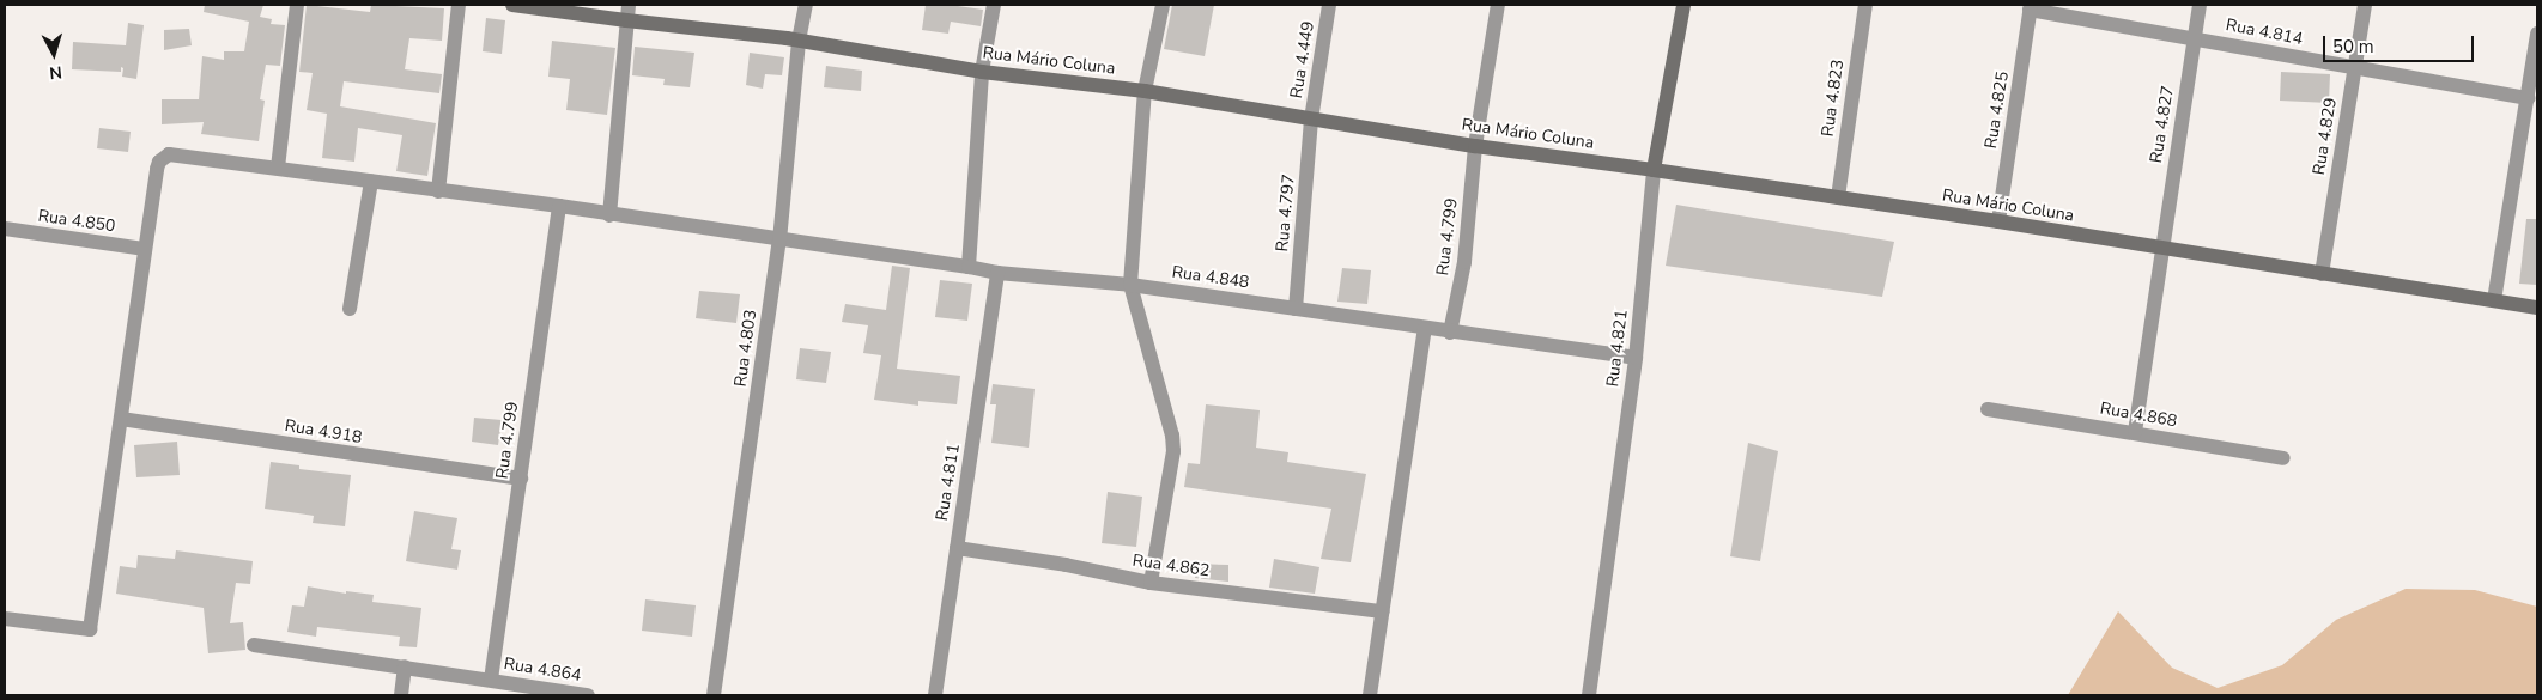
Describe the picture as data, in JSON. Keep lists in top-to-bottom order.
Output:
{
  "streets": {
    "main road": ["Rua Mário Coluna", "Rua 4.821"],
    "street": [
      "Rua 4.814",
      "Rua 4.449",
      "Rua 4.823",
      "Rua 4.825",
      "Rua 4.827",
      "Rua 4.829",
      "Rua 4.797",
      "Rua 4.850",
      "Rua 4.799",
      "Rua 4.848",
      "Rua 4.803",
      "Rua 4.868",
      "Rua 4.918",
      "Rua 4.811",
      "Rua 4.862",
      "Rua 4.864"
    ]
  },
  "crossings": [
    ["Rua 4.814", "Rua 4.825"],
    ["Rua 4.814", "Rua 4.827"],
    ["Rua 4.814", "Rua 4.829"],
    ["Rua 4.449", "Rua Mário Coluna"],
    ["Rua 4.449", "Rua 4.797"],
    ["Rua Mário Coluna", "Rua 4.823"],
    ["Rua Mário Coluna", "Rua 4.825"],
    ["Rua Mário Coluna", "Rua 4.827"],
    ["Rua Mário Coluna", "Rua 4.829"],
    ["Rua Mário Coluna", "Rua 4.797"],
    ["Rua Mário Coluna", "Rua 4.799"],
    ["Rua Mário Coluna", "Rua 4.803"],
    ["Rua Mário Coluna", "Rua 4.821"],
    ["Rua 4.827", "Rua 4.868"],
    ["Rua 4.797", "Rua 4.848"],
    ["Rua 4.850", "Rua 4.848"],
    ["Rua 4.799", "Rua 4.848"],
    ["Rua 4.799", "Rua 4.918"],
    ["Rua 4.799", "Rua 4.864"],
    ["Rua 4.848", "Rua 4.803"],
    ["Rua 4.848", "Rua 4.821"],
    ["Rua 4.848", "Rua 4.811"],
    ["Rua 4.811", "Rua 4.862"]
  ],
  "scale_bar": "50 m",
  "north": "bottom"
}
